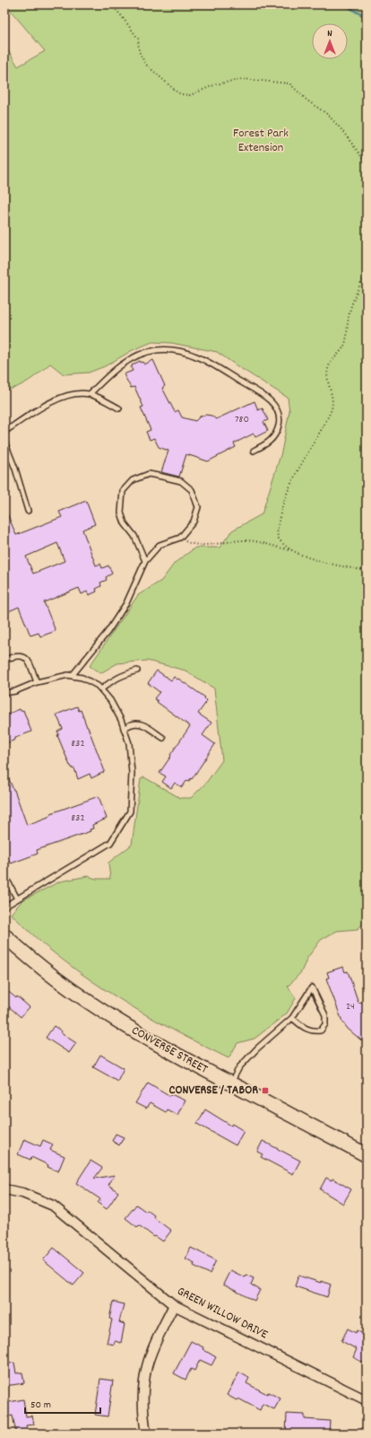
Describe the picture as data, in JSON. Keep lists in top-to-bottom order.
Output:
{
  "streets": {
    "main road": ["CONVERSE STREET"],
    "street": ["GREEN WILLOW DRIVE"]
  },
  "parks": ["Forest Park Extension"],
  "places": {
    "transit": ["CONVERSE / TABOR"]
  },
  "house_numbers": [
    "780",
    "832",
    "832",
    "24"
  ],
  "scale_bar": "50 m",
  "north": "top"
}
